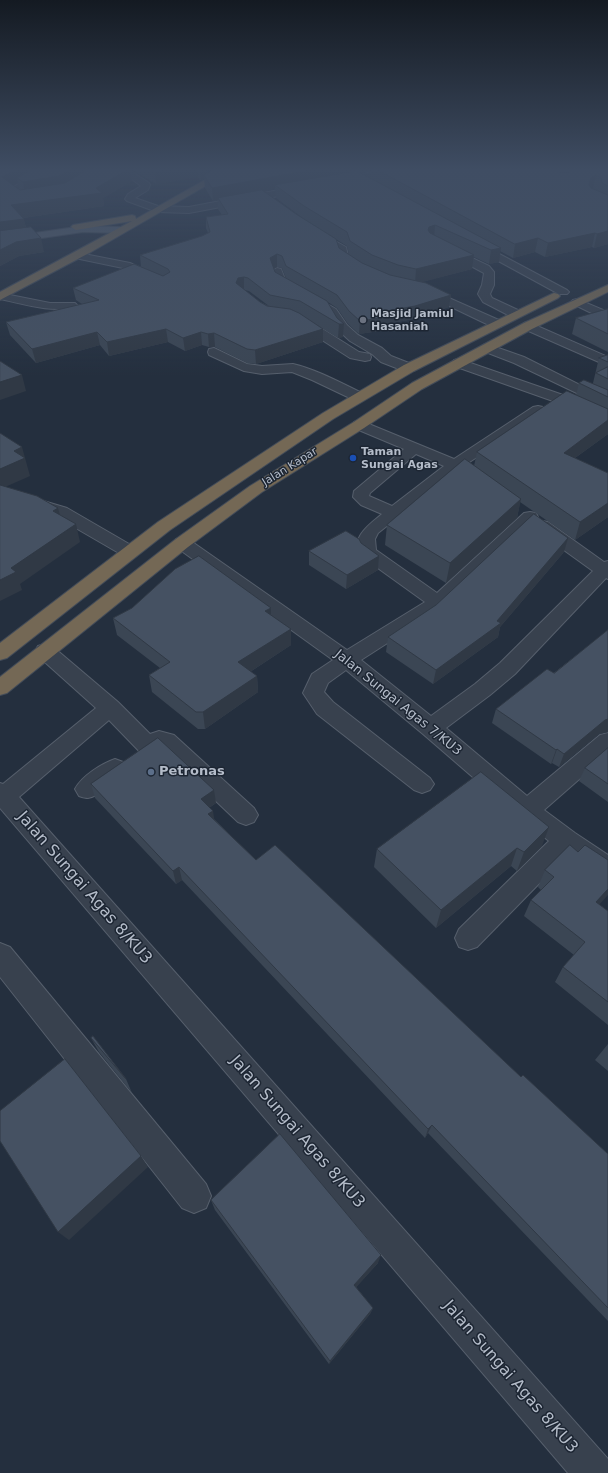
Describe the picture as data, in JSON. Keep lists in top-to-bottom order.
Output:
{
  "streets": {
    "highway": ["Jalan Kapar"],
    "street": ["Jalan Sungai Agas 7/KU3", "Jalan Sungai Agas 8/KU3"]
  },
  "crossings": [
    ["Jalan Kapar", "Jalan Sungai Agas 7/KU3"]
  ],
  "places": ["Masjid Jamiul Hasaniah", "Taman Sungai Agas", "Petronas"]
}
